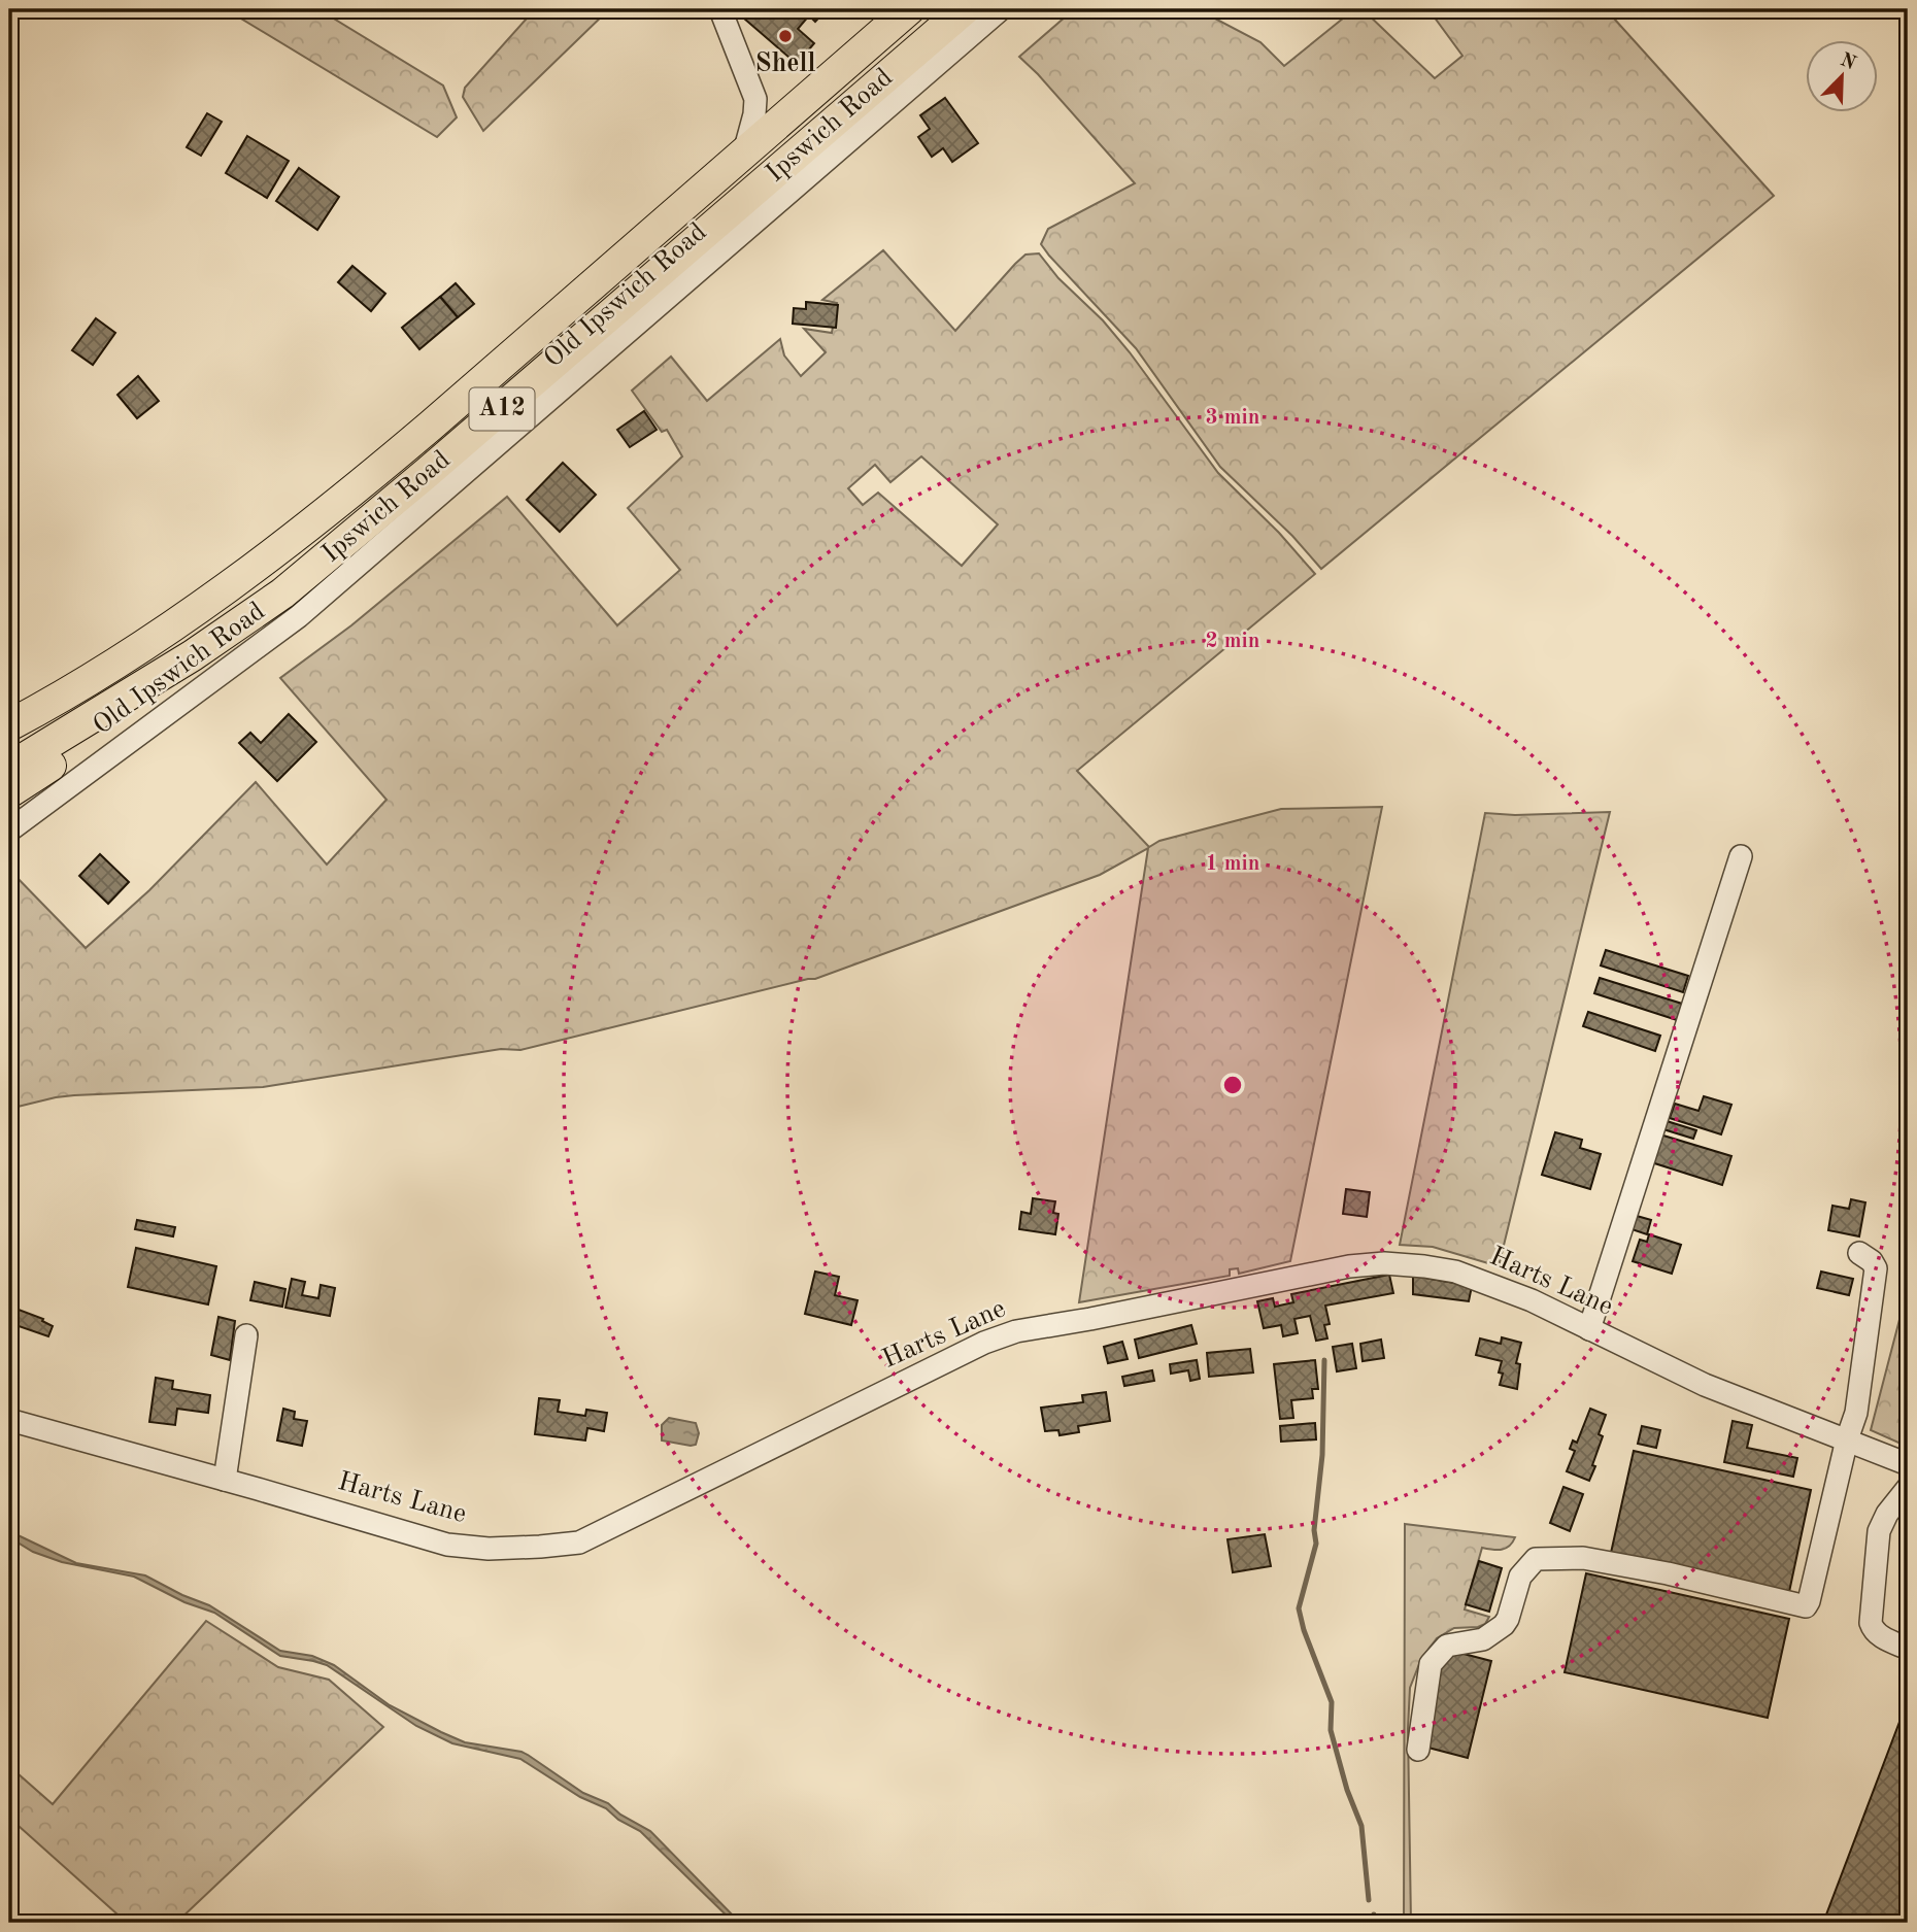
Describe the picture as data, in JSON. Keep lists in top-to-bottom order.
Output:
{
  "streets": {
    "highway": ["Ipswich Road", "A12"],
    "street": ["Old Ipswich Road", "Harts Lane"]
  },
  "crossings": [
    ["Ipswich Road", "A12"]
  ],
  "places": ["Shell"],
  "north": "top right",
  "rings": ["3 min", "2 min", "1 min"]
}
